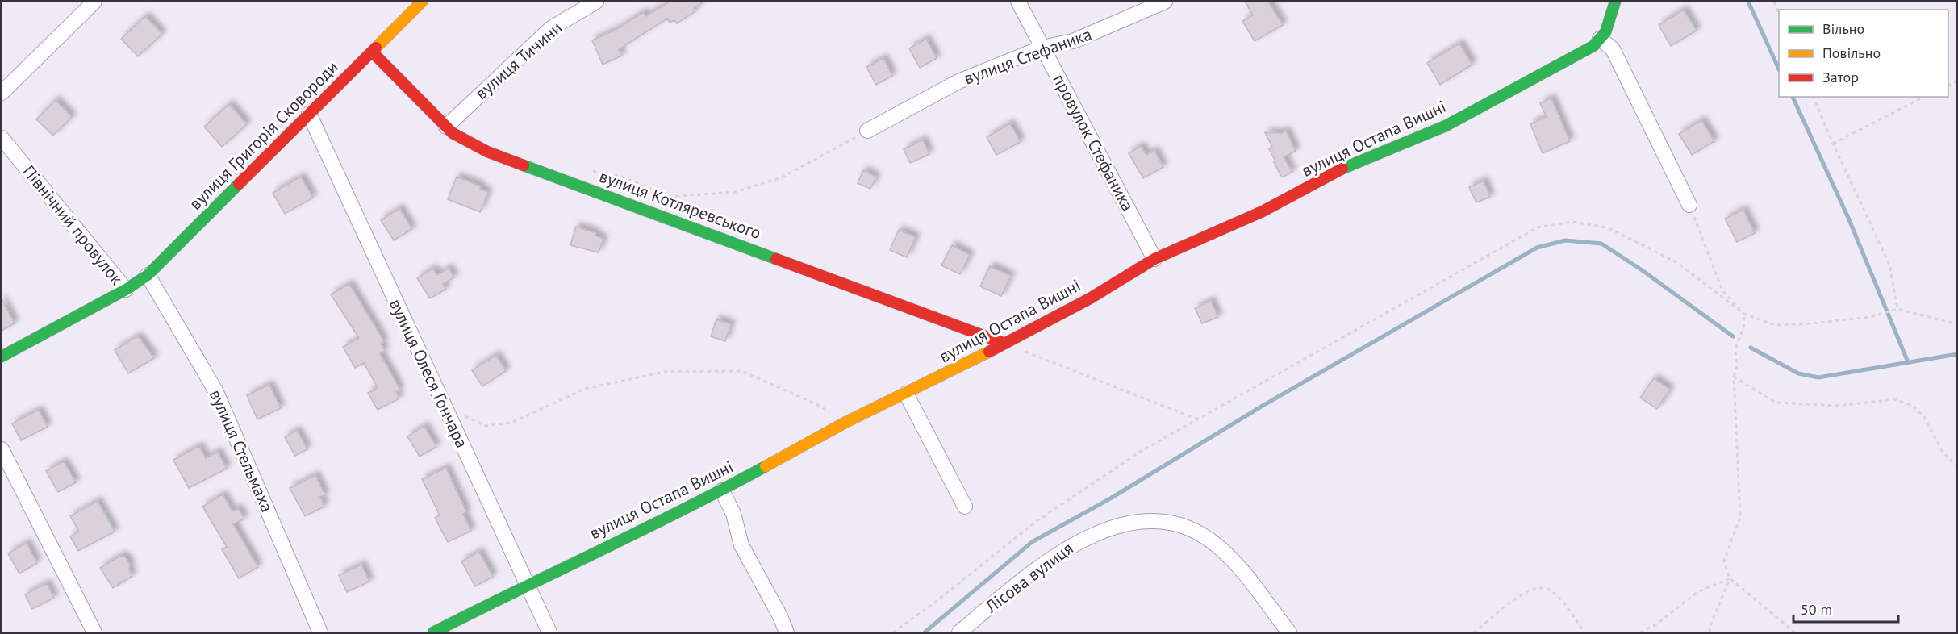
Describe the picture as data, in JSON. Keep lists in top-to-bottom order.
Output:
{
  "streets": {
    "street": [
      "вулиця Стефаника",
      "вулиця Тичини",
      "вулиця Григорія Сковороди",
      "вулиця Остапа Вишні",
      "провулок Стефаника",
      "вулиця Котляревського",
      "Північний провулок",
      "вулиця Олеся Гончара",
      "вулиця Стельмаха",
      "Лісова вулиця"
    ]
  },
  "crossings": [
    ["вулиця Стефаника", "провулок Стефаника"],
    ["вулиця Тичини", "вулиця Котляревського"],
    ["вулиця Григорія Сковороди", "вулиця Котляревського"],
    ["вулиця Григорія Сковороди", "Північний провулок"],
    ["вулиця Григорія Сковороди", "вулиця Олеся Гончара"],
    ["вулиця Григорія Сковороди", "вулиця Стельмаха"],
    ["вулиця Остапа Вишні", "провулок Стефаника"],
    ["вулиця Остапа Вишні", "вулиця Котляревського"],
    ["вулиця Остапа Вишні", "вулиця Олеся Гончара"]
  ],
  "legend": ["Вільно", "Повільно", "Затор"],
  "scale_bar": "50 m"
}
